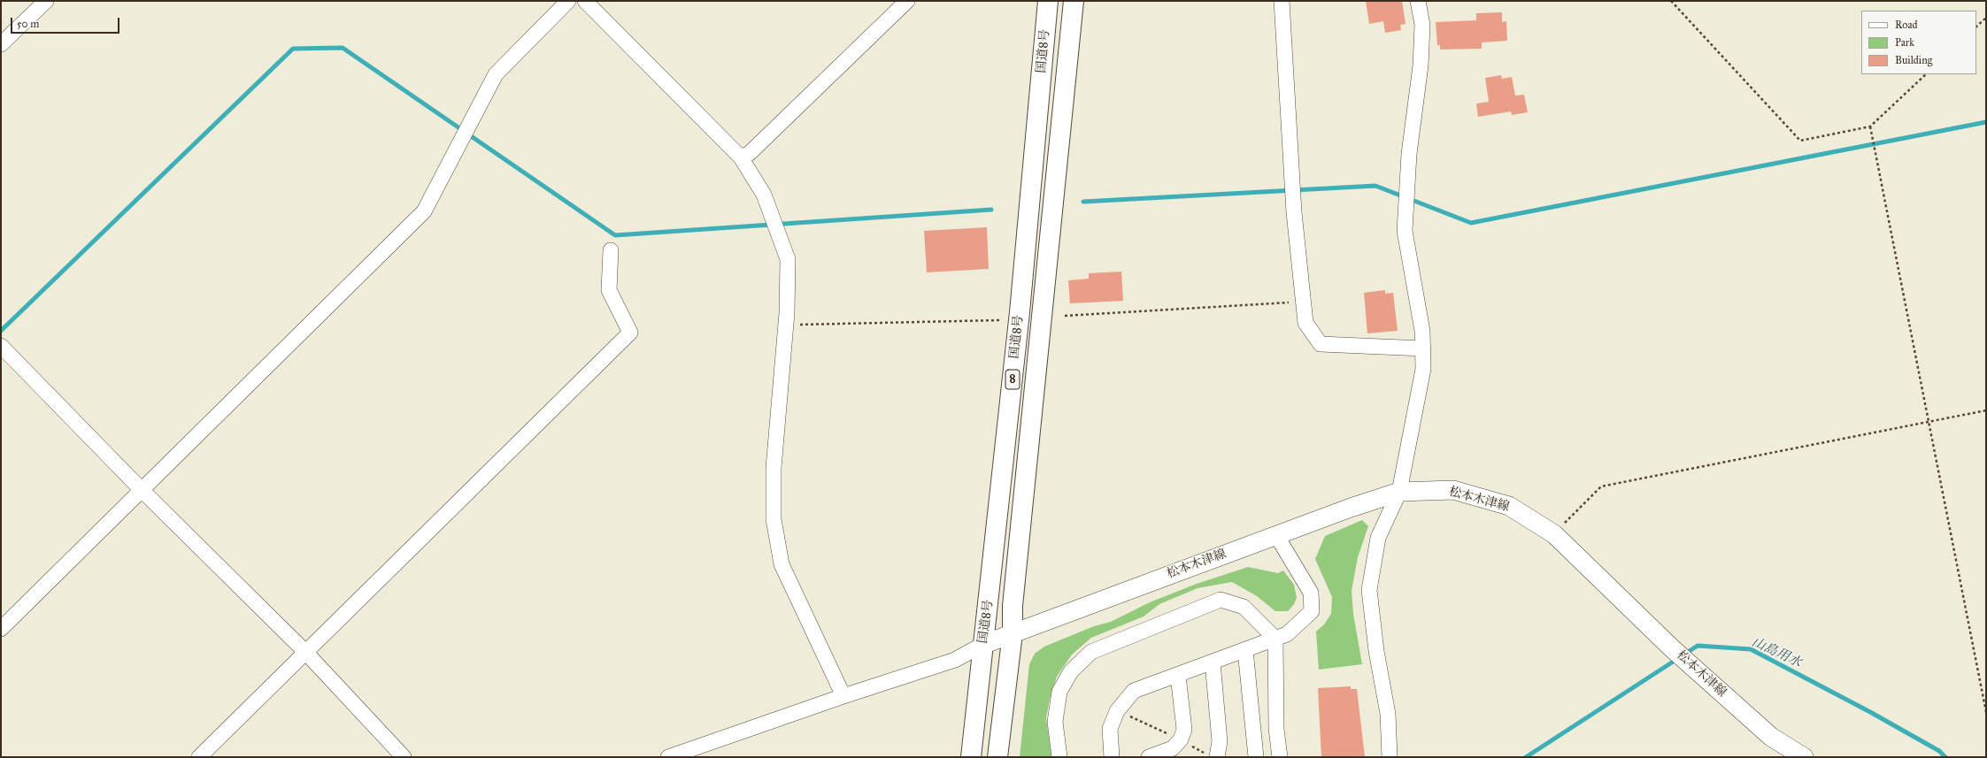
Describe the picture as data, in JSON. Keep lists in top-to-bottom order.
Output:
{
  "streets": {
    "highway": ["国道8号", "8"],
    "main road": ["松本木津線"]
  },
  "crossings": [
    ["国道8号", "松本木津線"]
  ],
  "water": ["山島用水"],
  "legend": ["Road", "Park", "Building"],
  "scale_bar": "50 m"
}
